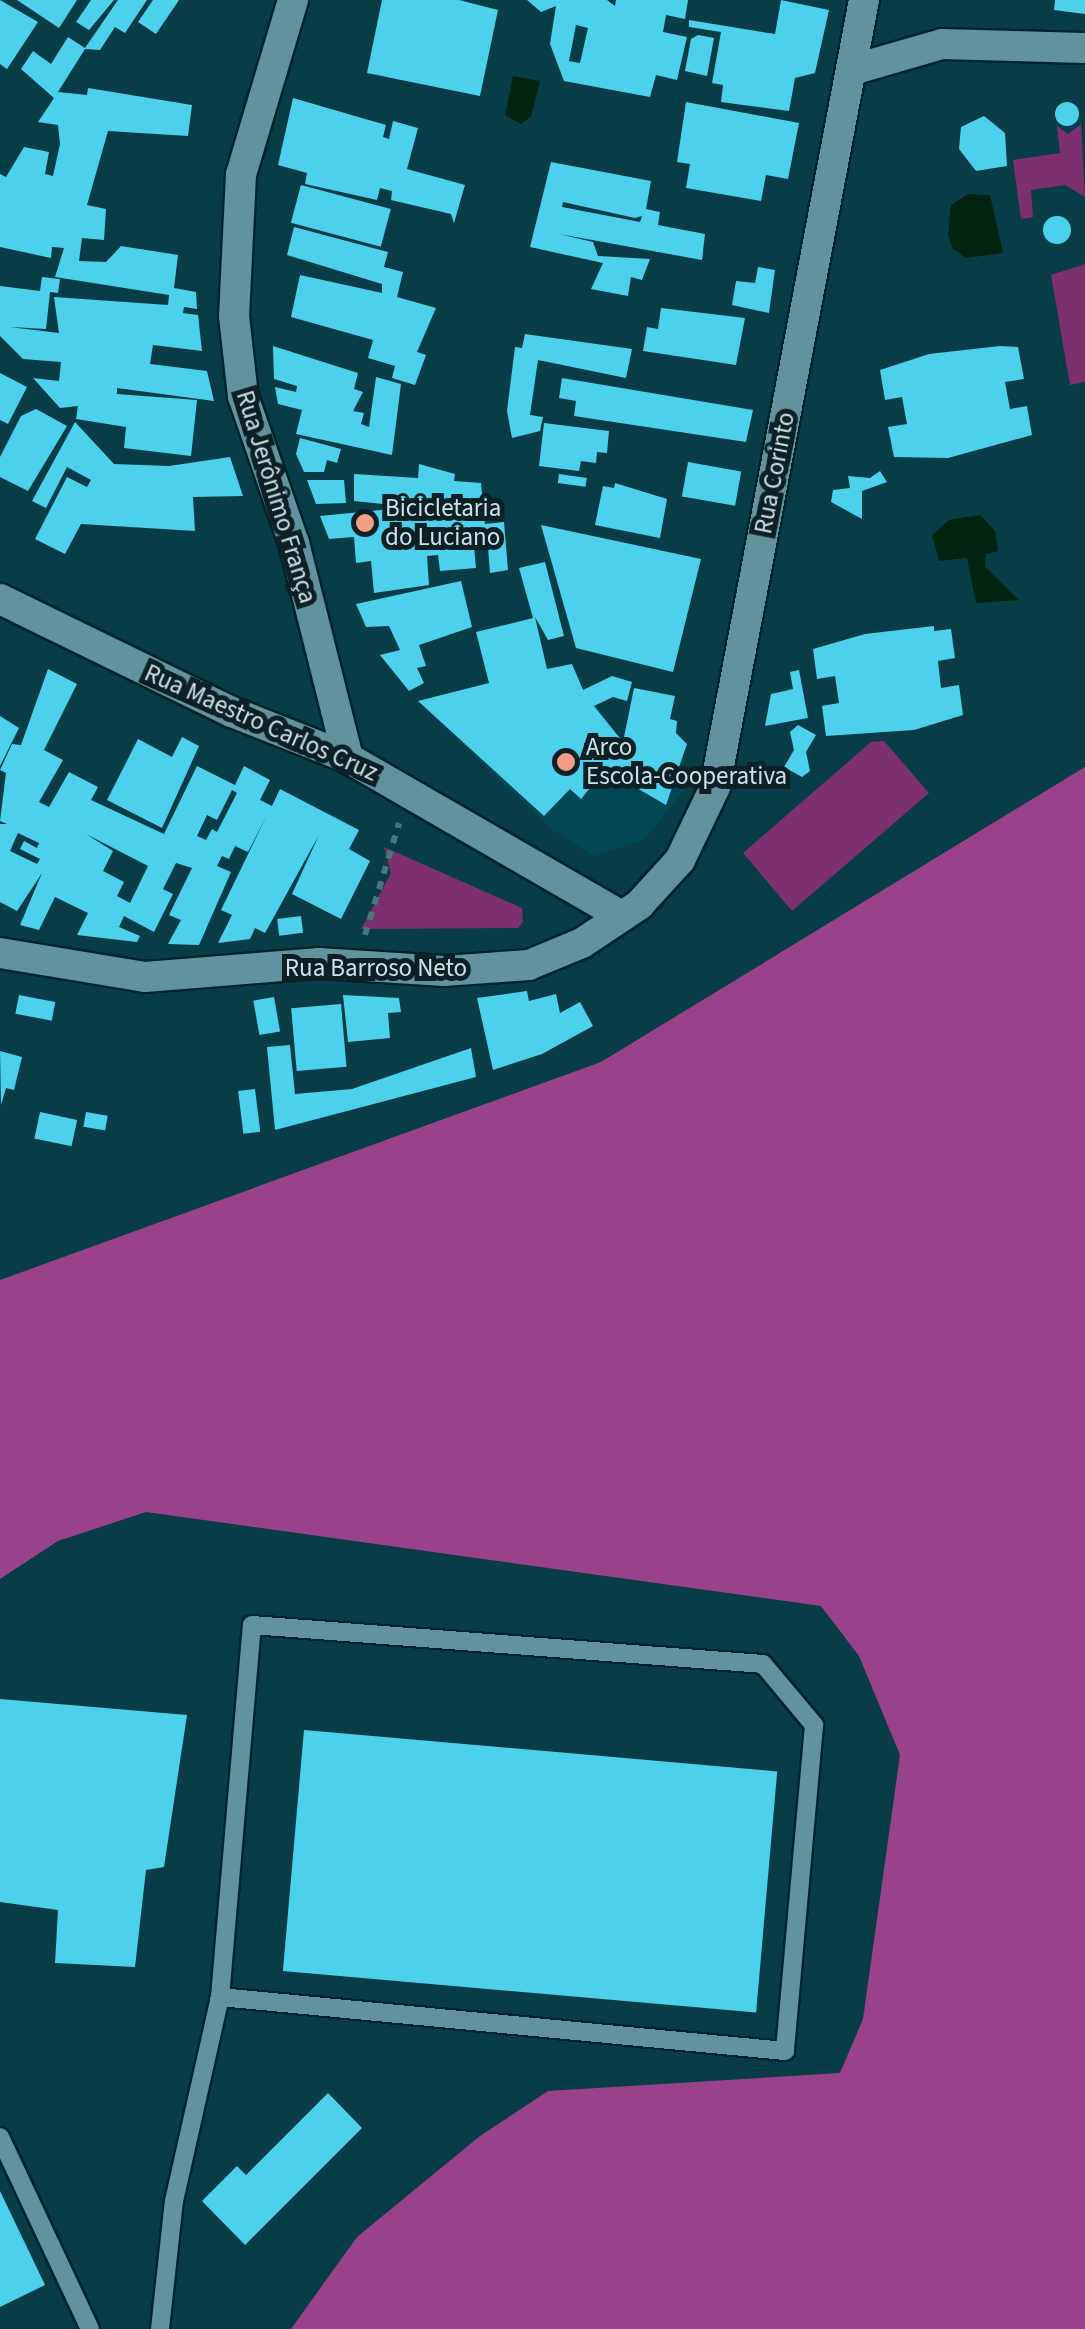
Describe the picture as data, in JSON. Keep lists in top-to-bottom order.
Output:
{
  "streets": {
    "street": [
      "Rua Corinto",
      "Rua Jerônimo França",
      "Rua Maestro Carlos Cruz",
      "Rua Barroso Neto"
    ]
  },
  "crossings": [
    ["Rua Corinto", "Rua Maestro Carlos Cruz"],
    ["Rua Corinto", "Rua Barroso Neto"],
    ["Rua Jerônimo França", "Rua Maestro Carlos Cruz"],
    ["Rua Maestro Carlos Cruz", "Rua Barroso Neto"]
  ],
  "places": ["Bicicletaria do Luciano", "Arco Escola-Cooperativa"]
}
